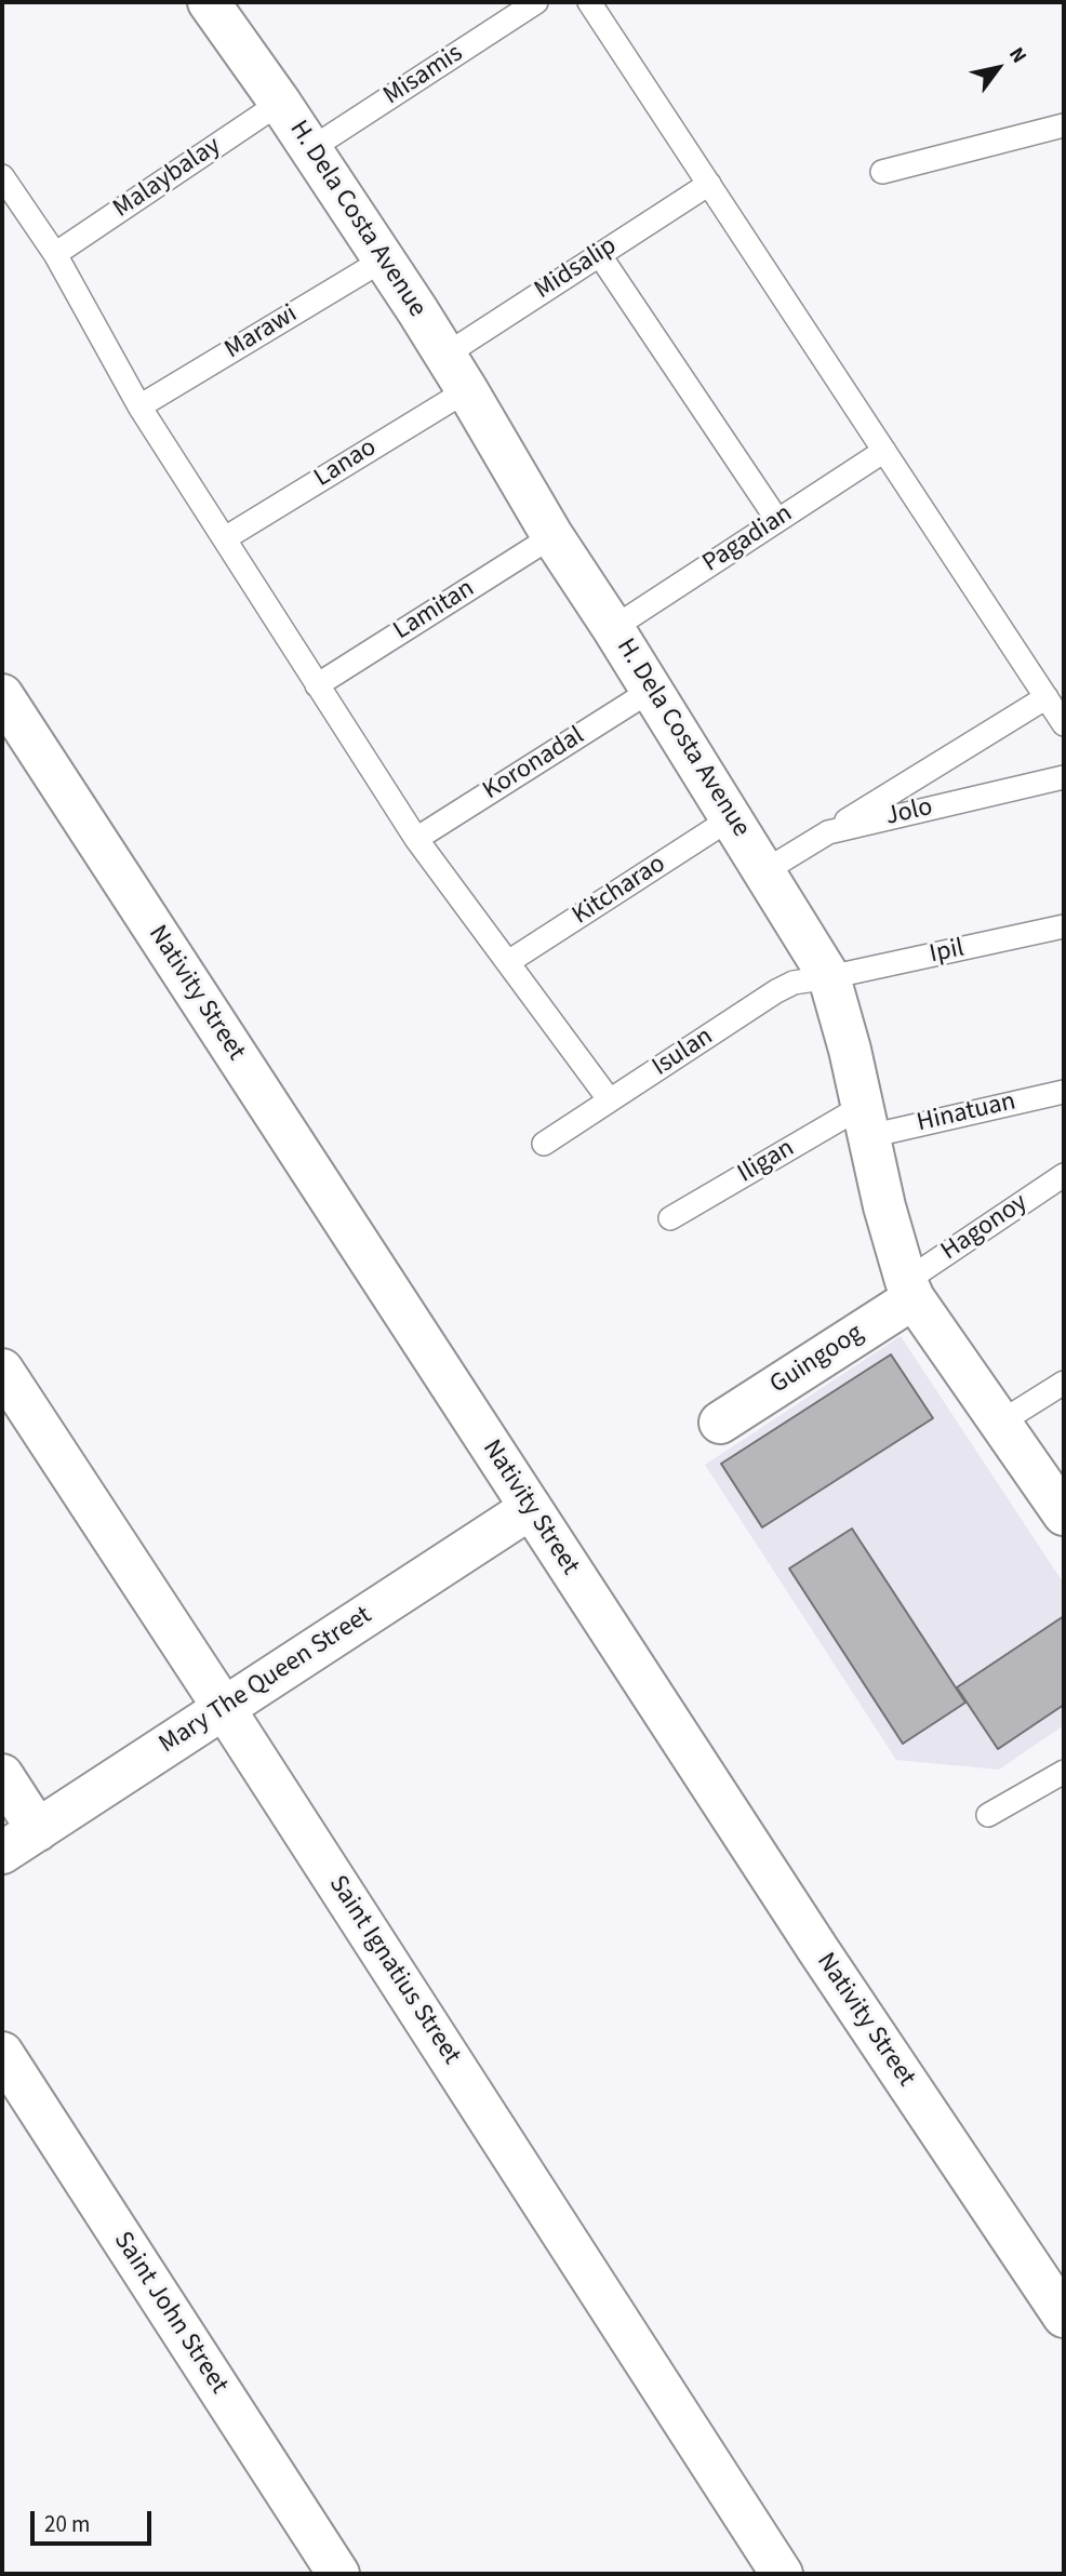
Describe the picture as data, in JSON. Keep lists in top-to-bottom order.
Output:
{
  "streets": {
    "street": [
      "H. Dela Costa Avenue",
      "Nativity Street",
      "Guingoog",
      "Mary The Queen Street",
      "Saint Ignatius Street",
      "Saint John Street"
    ],
    "lane": [
      "Misamis",
      "Malaybalay",
      "Midsalip",
      "Marawi",
      "Lanao",
      "Pagadian",
      "Lamitan",
      "Koronadal",
      "Jolo",
      "Kitcharao",
      "Ipil",
      "Isulan",
      "Hinatuan",
      "Iligan",
      "Hagonoy"
    ]
  },
  "crossings": [
    ["Misamis", "H. Dela Costa Avenue"],
    ["Malaybalay", "H. Dela Costa Avenue"],
    ["H. Dela Costa Avenue", "Midsalip"],
    ["H. Dela Costa Avenue", "Marawi"],
    ["H. Dela Costa Avenue", "Lanao"],
    ["H. Dela Costa Avenue", "Pagadian"],
    ["H. Dela Costa Avenue", "Lamitan"],
    ["H. Dela Costa Avenue", "Koronadal"],
    ["H. Dela Costa Avenue", "Jolo"],
    ["H. Dela Costa Avenue", "Kitcharao"],
    ["H. Dela Costa Avenue", "Ipil"],
    ["H. Dela Costa Avenue", "Isulan"],
    ["H. Dela Costa Avenue", "Hinatuan"],
    ["H. Dela Costa Avenue", "Iligan"],
    ["H. Dela Costa Avenue", "Hagonoy"],
    ["H. Dela Costa Avenue", "Guingoog"],
    ["Ipil", "Isulan"],
    ["Nativity Street", "Mary The Queen Street"],
    ["Hinatuan", "Iligan"],
    ["Hagonoy", "Guingoog"],
    ["Mary The Queen Street", "Saint Ignatius Street"]
  ],
  "scale_bar": "20 m",
  "north": "top right"
}
